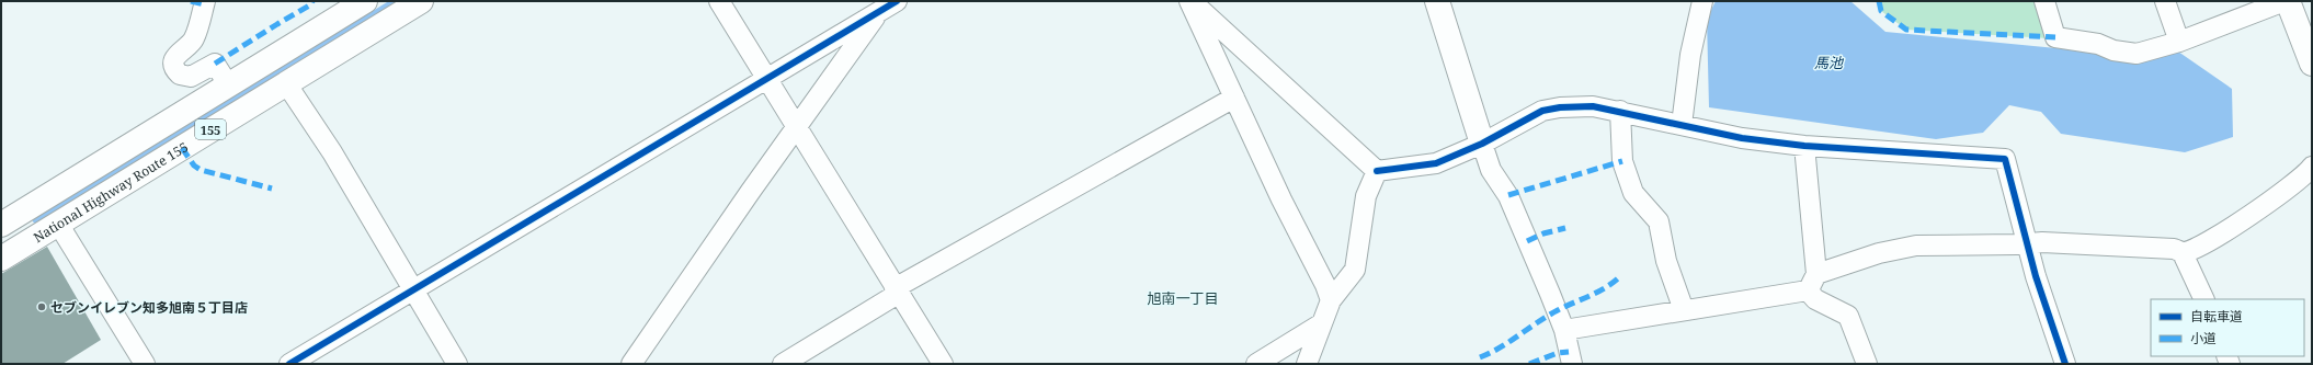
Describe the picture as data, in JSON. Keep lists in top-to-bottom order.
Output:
{
  "streets": {
    "main road": ["155", "National Highway Route 155"]
  },
  "districts": ["旭南一丁目"],
  "water": ["馬池"],
  "places": ["セブンイレブン知多旭南５丁目店"],
  "legend": ["自転車道", "小道"]
}
